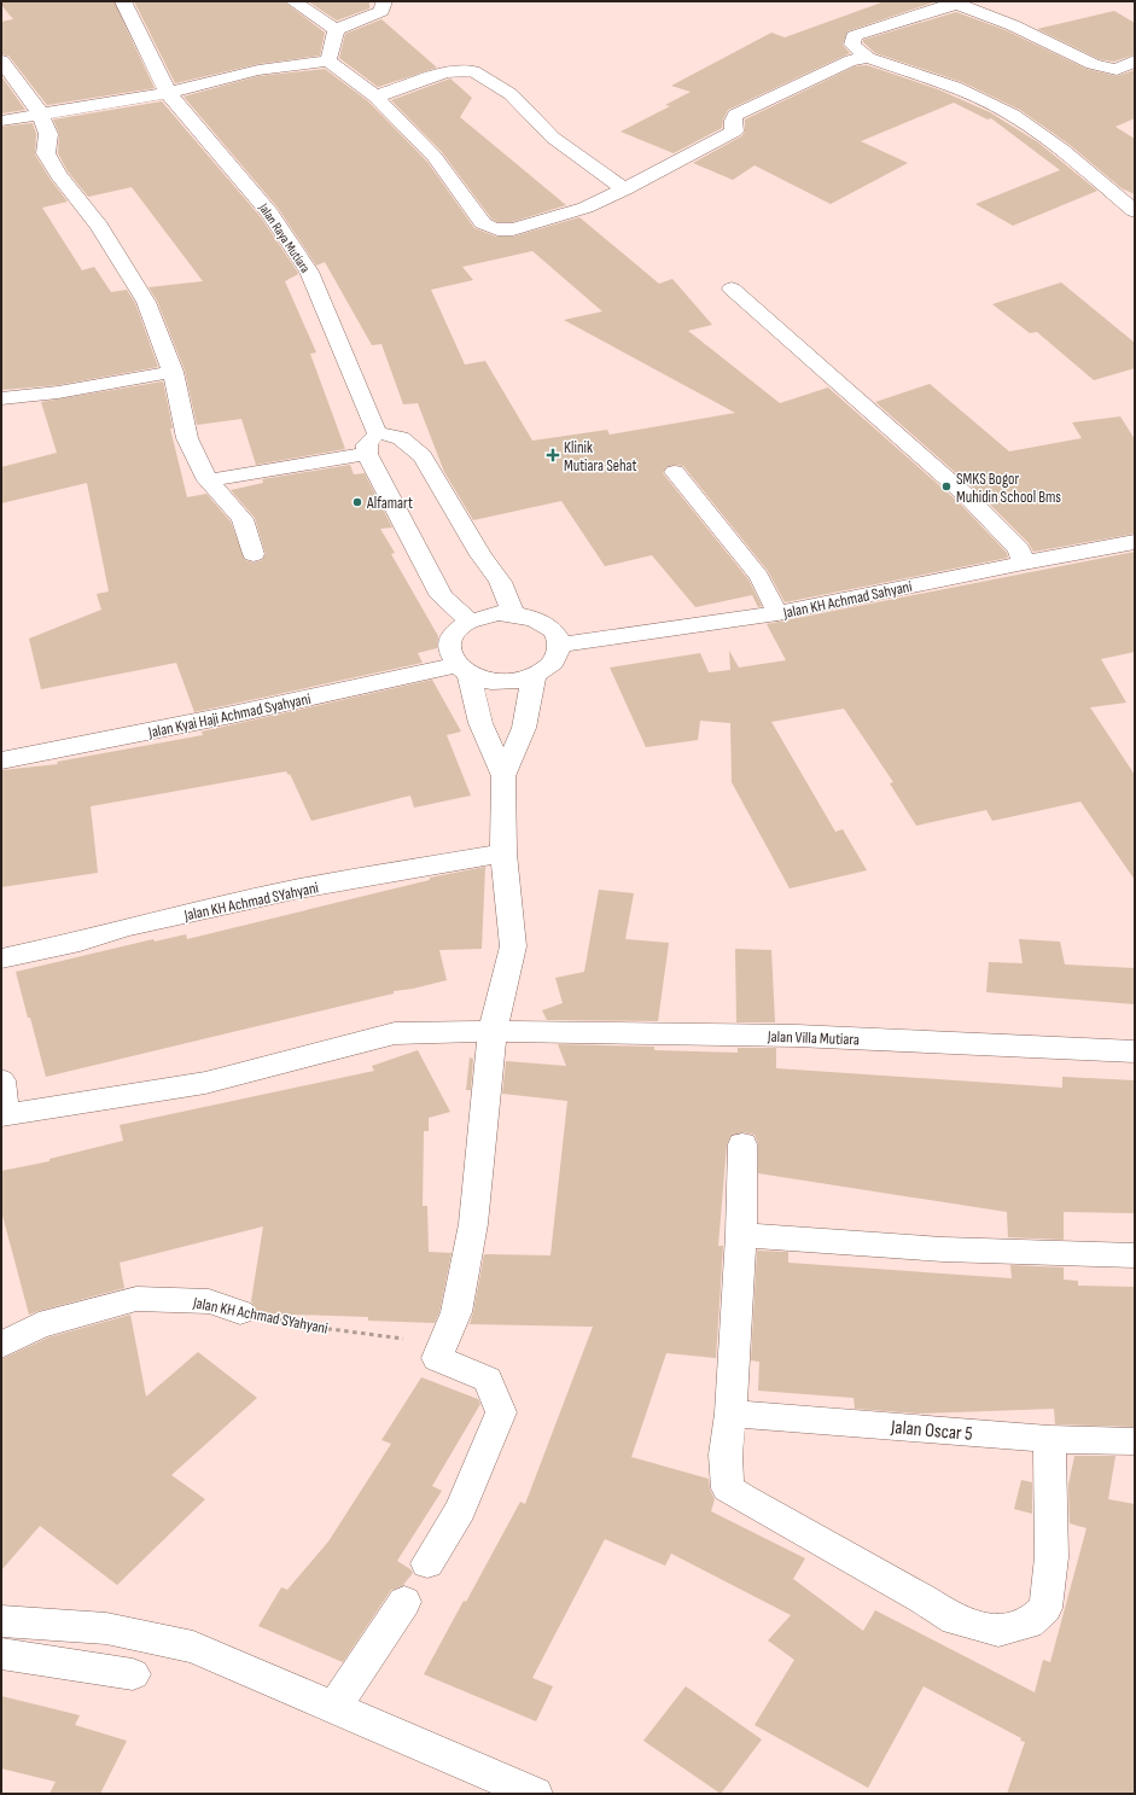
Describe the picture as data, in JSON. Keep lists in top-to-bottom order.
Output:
{
  "streets": {
    "street": [
      "Jalan Raya Mutiara",
      "Jalan KH Achmad Sahyani",
      "Jalan Kyai Haji Achmad Syahyani",
      "Jalan KH Achmad SYahyani",
      "Jalan Villa Mutiara",
      "Jalan Oscar 5"
    ]
  },
  "crossings": [
    ["Jalan KH Achmad Sahyani", "Jalan Kyai Haji Achmad Syahyani"]
  ],
  "places": {
    "health": ["Klinik Mutiara Sehat"],
    "other": ["SMKS Bogor Muhidin School Bms", "Alfamart"]
  }
}
